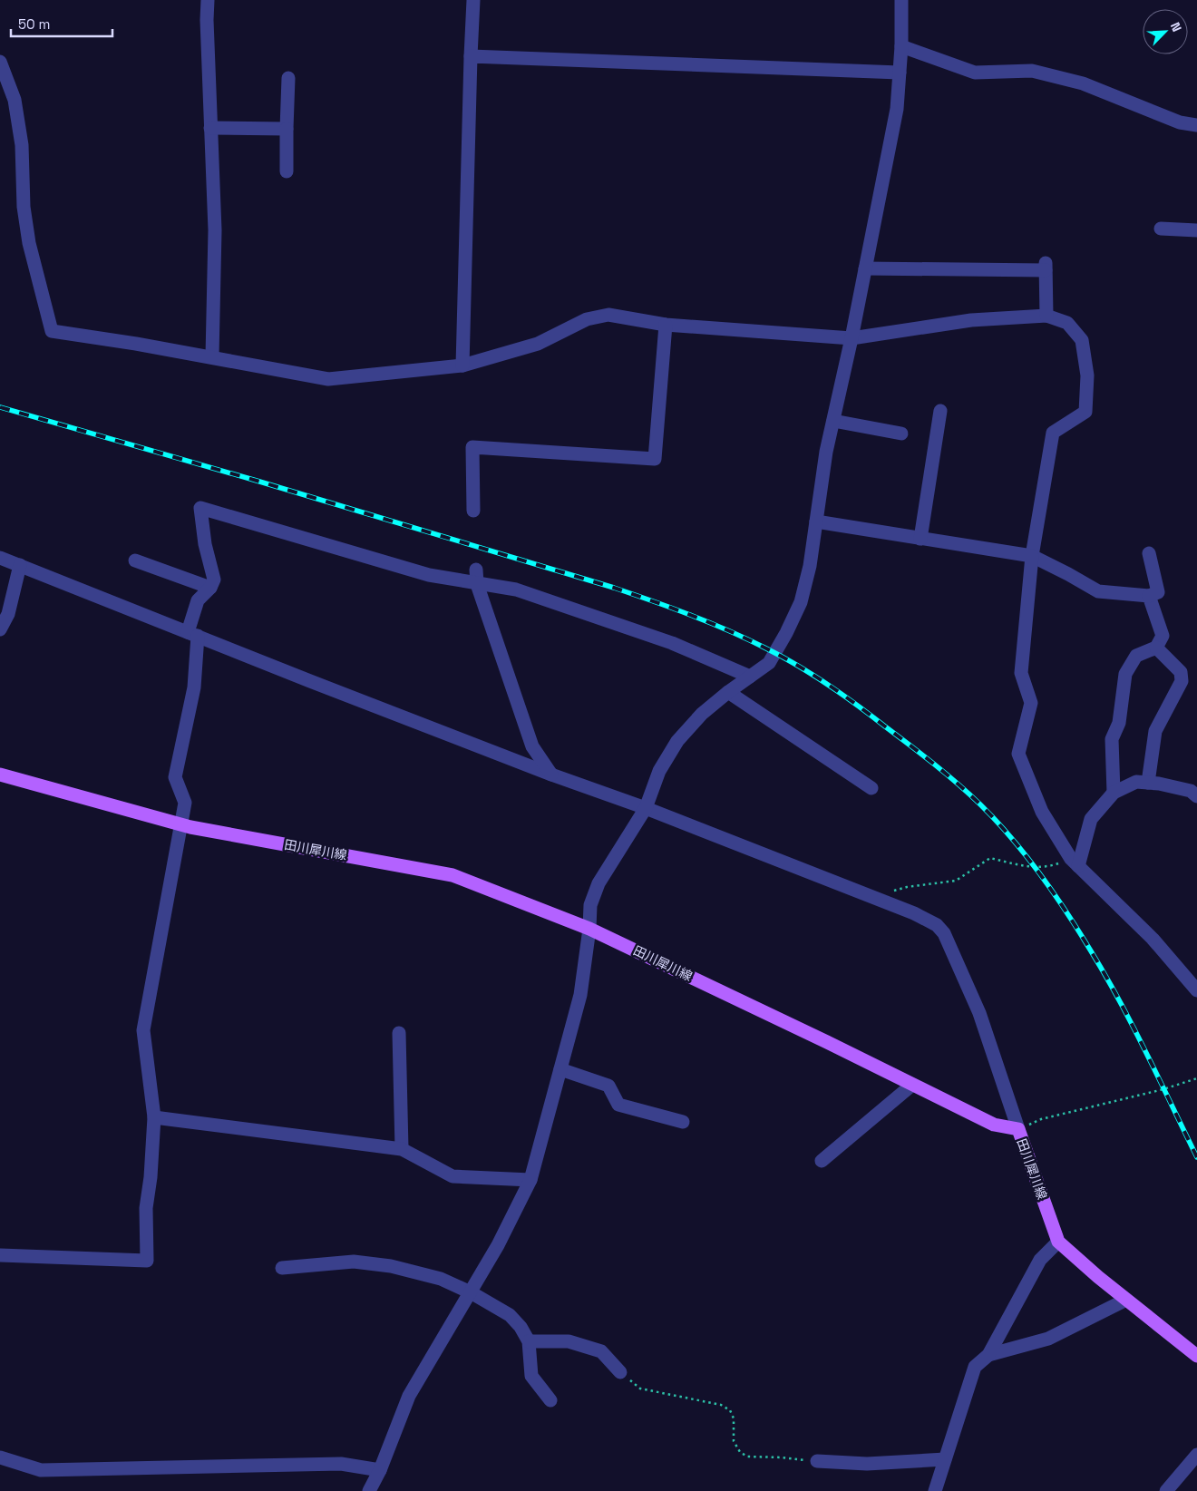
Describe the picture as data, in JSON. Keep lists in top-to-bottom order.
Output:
{
  "streets": {
    "main road": ["田川犀川線"]
  },
  "scale_bar": "50 m",
  "north": "top right"
}
